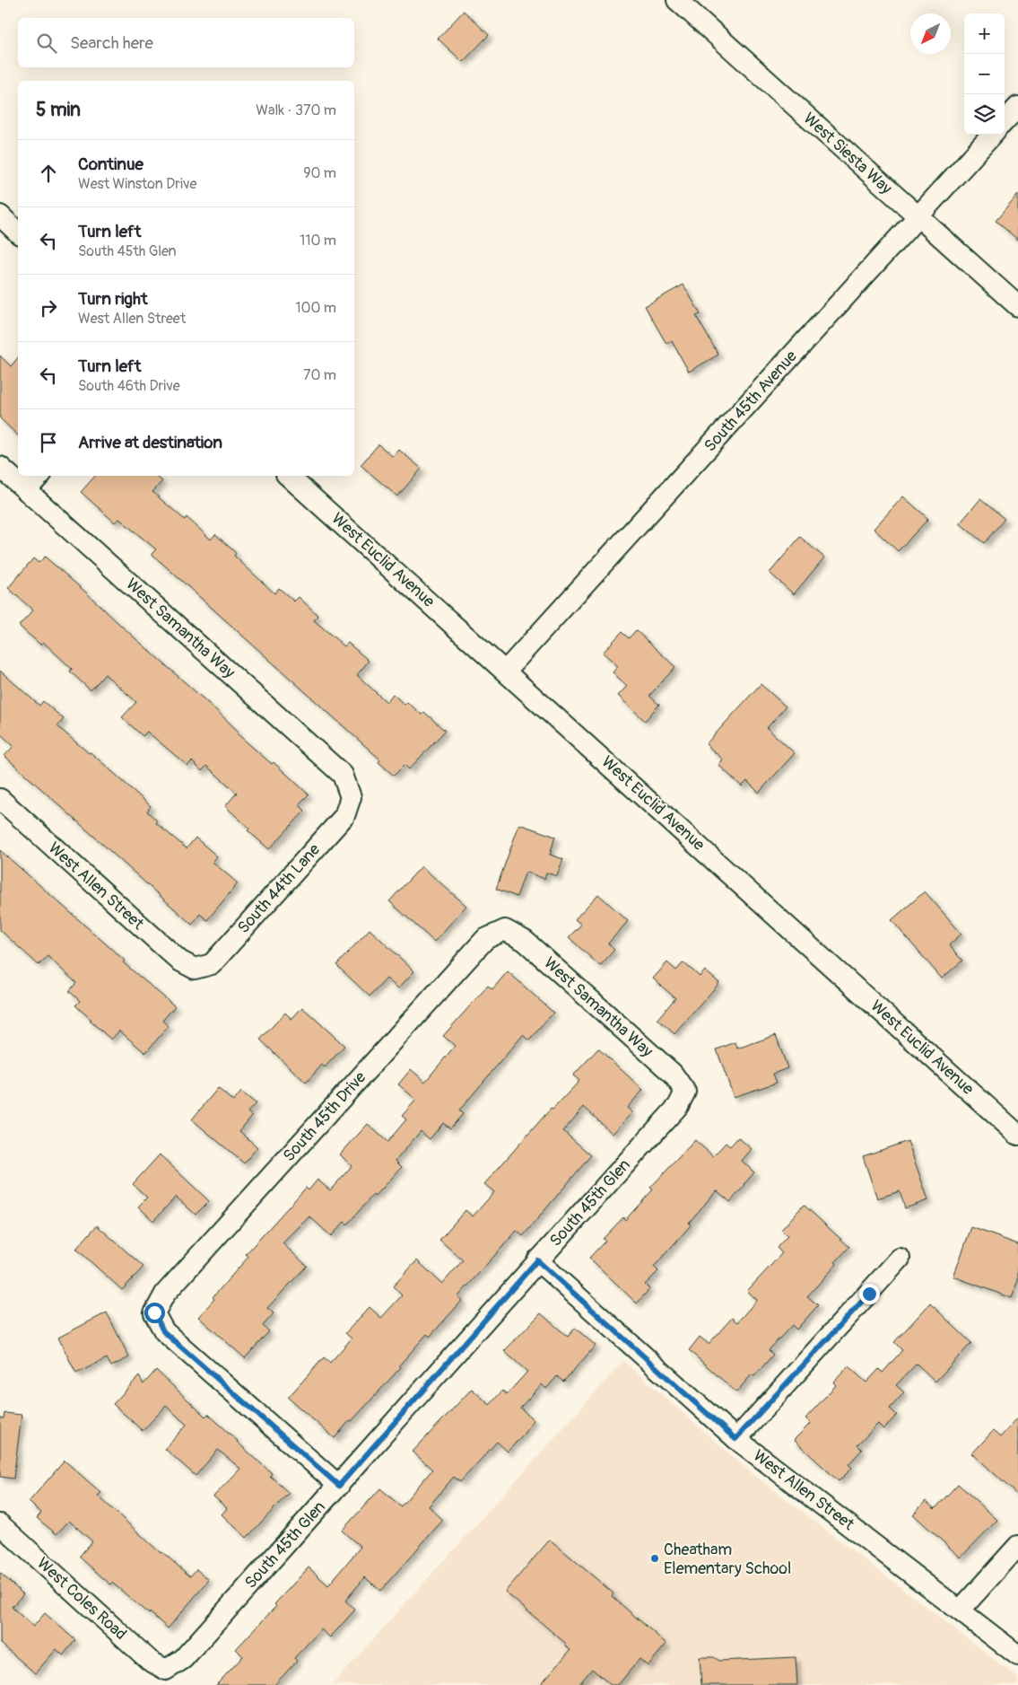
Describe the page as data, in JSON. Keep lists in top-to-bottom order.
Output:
{
  "streets": {
    "street": [
      "West Siesta Way",
      "South 45th Avenue",
      "West Euclid Avenue",
      "West Samantha Way",
      "West Allen Street",
      "South 44th Lane",
      "South 45th Drive",
      "South 45th Glen",
      "West Coles Road"
    ]
  },
  "crossings": [
    ["West Siesta Way", "South 45th Avenue"],
    ["South 45th Avenue", "West Euclid Avenue"],
    ["West Samantha Way", "South 44th Lane"],
    ["West Samantha Way", "South 45th Drive"],
    ["West Samantha Way", "South 45th Glen"],
    ["West Allen Street", "South 44th Lane"],
    ["West Allen Street", "South 45th Glen"],
    ["South 45th Drive", "South 45th Glen"],
    ["South 45th Glen", "West Coles Road"]
  ],
  "places": ["Cheatham Elementary School"],
  "north": "bottom left",
  "page": {
    "map_buttons": ["+", "−"],
    "search": "Search here",
    "heading": ["5 min", "Walk · 370 m"],
    "list": [
      ["Continue", "West Winston Drive", "90 m"],
      ["Turn left", "South 45th Glen", "110 m"],
      ["Turn right", "West Allen Street", "100 m"],
      ["Turn left", "South 46th Drive", "70 m"],
      "Arrive at destination"
    ]
  }
}
